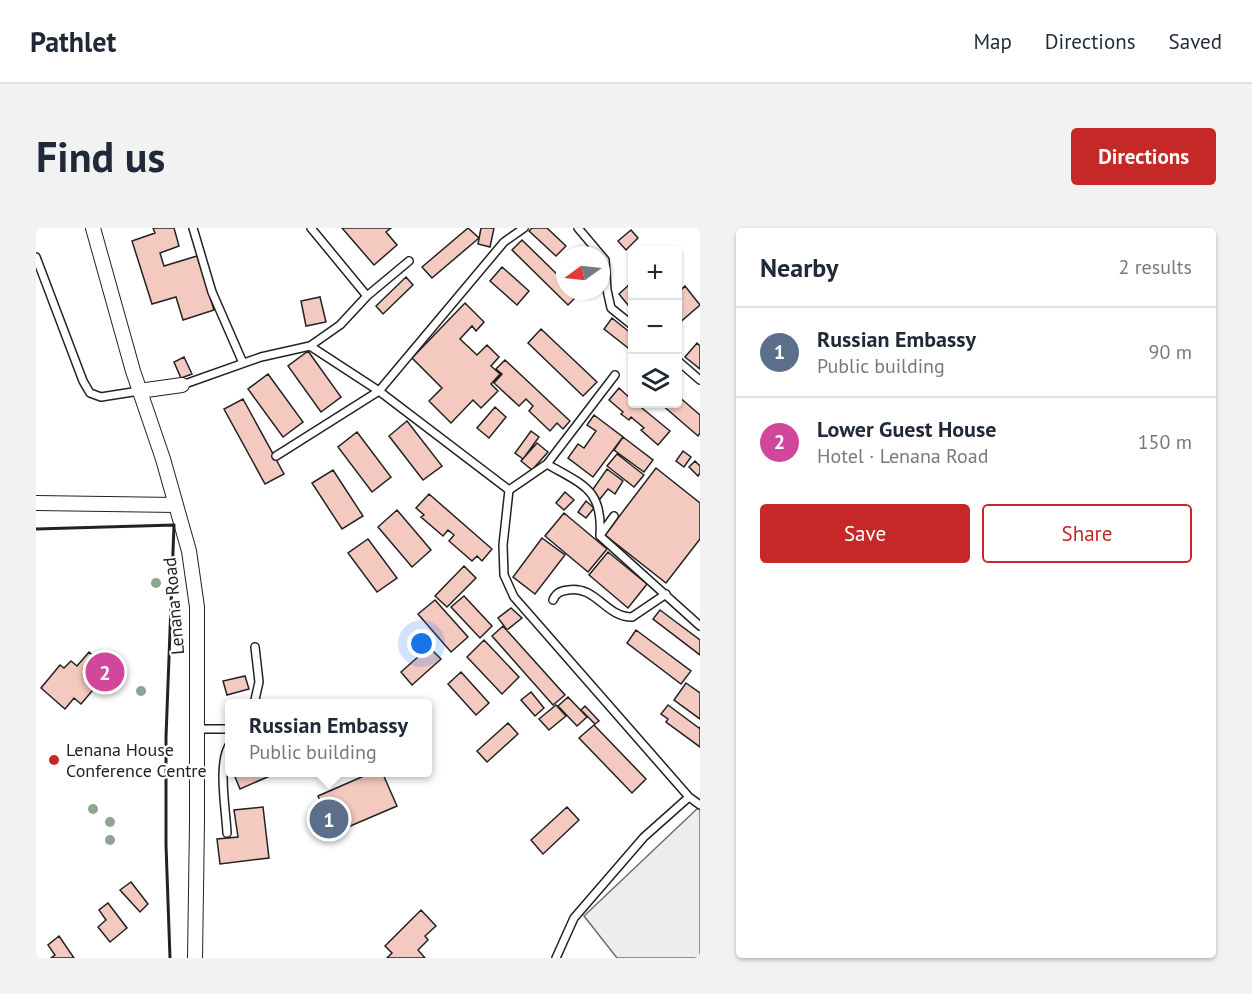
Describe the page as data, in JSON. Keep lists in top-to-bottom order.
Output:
{
  "streets": {
    "street": ["Lenana Road"]
  },
  "places": ["Lenana House Conference Centre"],
  "north": "left",
  "page": {
    "header": "Pathlet",
    "nav": ["Map", "Directions", "Saved"],
    "buttons": [
      "Directions",
      ["Save", "Share"]
    ],
    "title": "Find us",
    "heading": ["Nearby", "2 results"],
    "map_buttons": ["+", "−"],
    "list": [
      {
        "mark": "1",
        "name": "Russian Embassy",
        "note": "Public building",
        "value": "90 m"
      },
      {
        "mark": "2",
        "name": "Lower Guest House",
        "note": "Hotel · Lenana Road",
        "value": "150 m"
      }
    ],
    "pins": ["2", "1"],
    "popup": ["Russian Embassy", "Public building"]
  }
}
